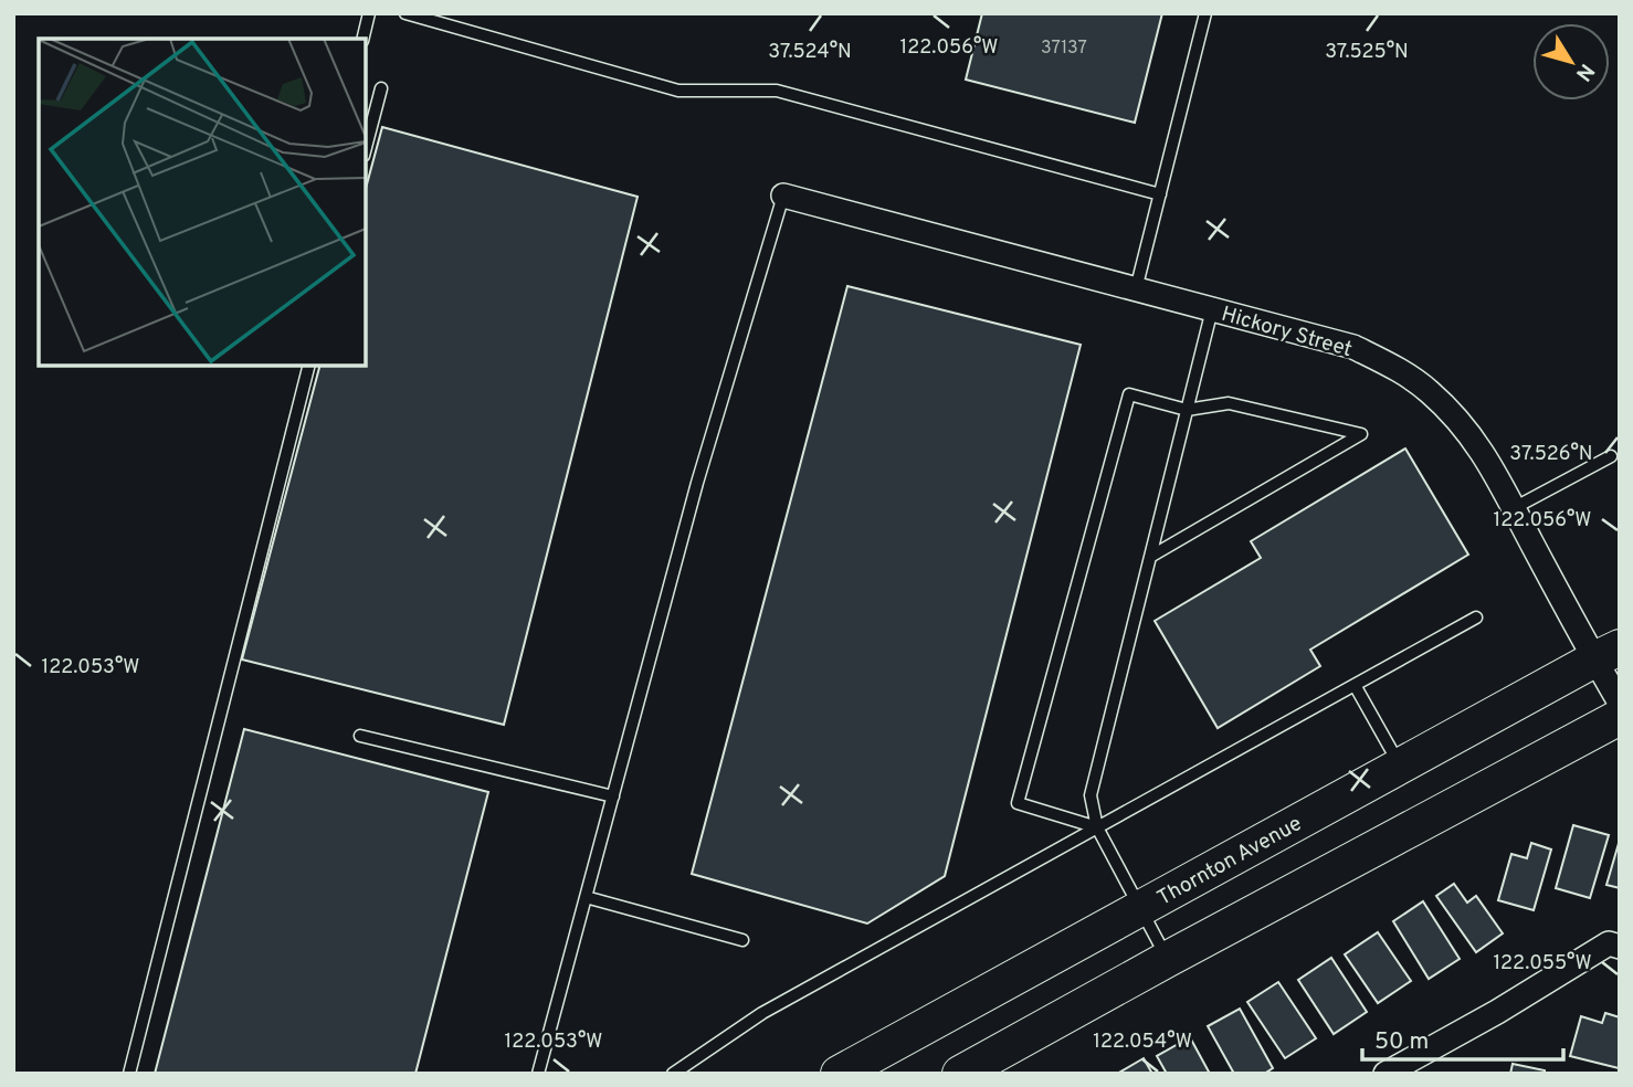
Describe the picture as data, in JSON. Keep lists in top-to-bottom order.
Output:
{
  "streets": {
    "main road": ["Thornton Avenue"],
    "street": ["Hickory Street"]
  },
  "crossings": [
    ["Hickory Street", "Thornton Avenue"]
  ],
  "house_numbers": ["37137"],
  "scale_bar": "50 m",
  "north": "bottom right",
  "coordinates": [
    "122.056°W",
    "37.524°N",
    "37.525°N",
    "37.526°N",
    "122.053°W",
    "122.055°W",
    "122.054°W"
  ]
}
